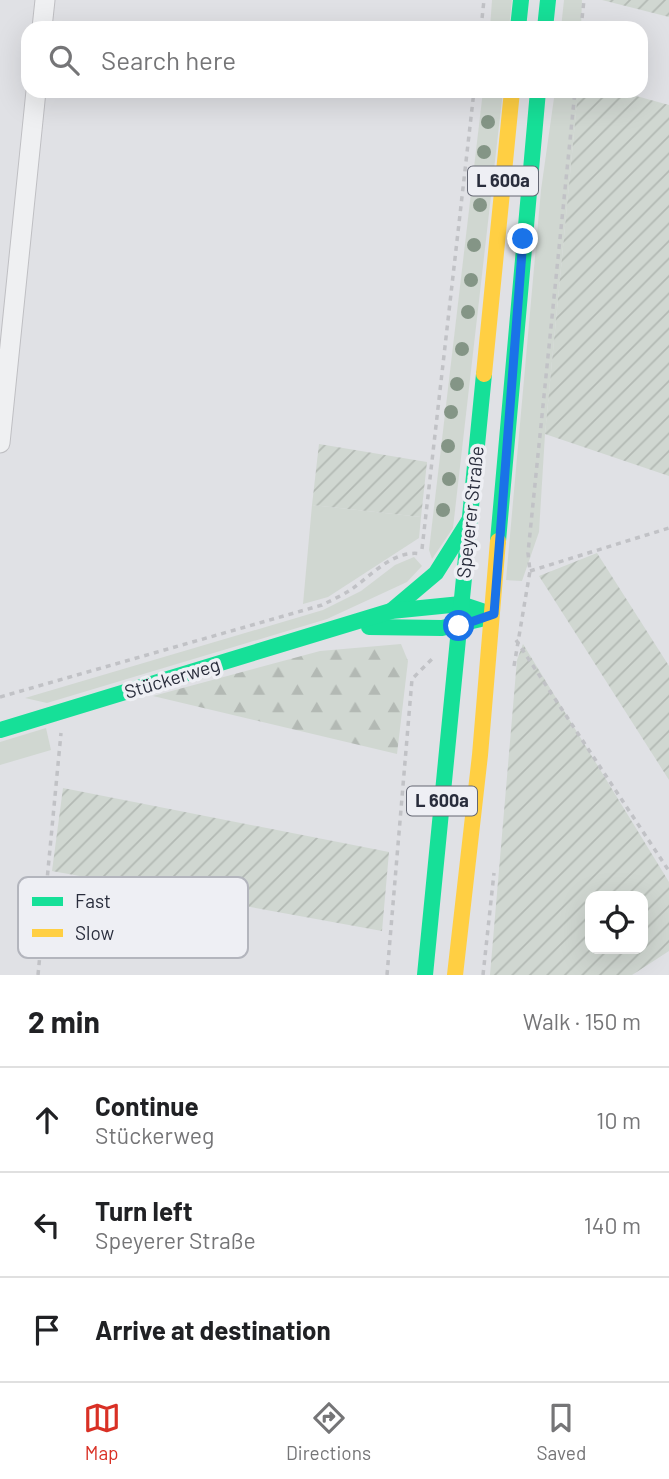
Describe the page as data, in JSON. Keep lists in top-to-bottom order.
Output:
{
  "streets": {
    "main road": ["L 600a", "Speyerer Straße", "Stückerweg"]
  },
  "crossings": [
    ["Speyerer Straße", "Stückerweg"]
  ],
  "legend": ["Fast", "Slow"],
  "page": {
    "search": "Search here",
    "heading": ["2 min", "Walk · 150 m"],
    "list": [
      ["Continue", "Stückerweg", "10 m"],
      ["Turn left", "Speyerer Straße", "140 m"],
      "Arrive at destination"
    ],
    "nav": ["Map", "Directions", "Saved"]
  }
}
